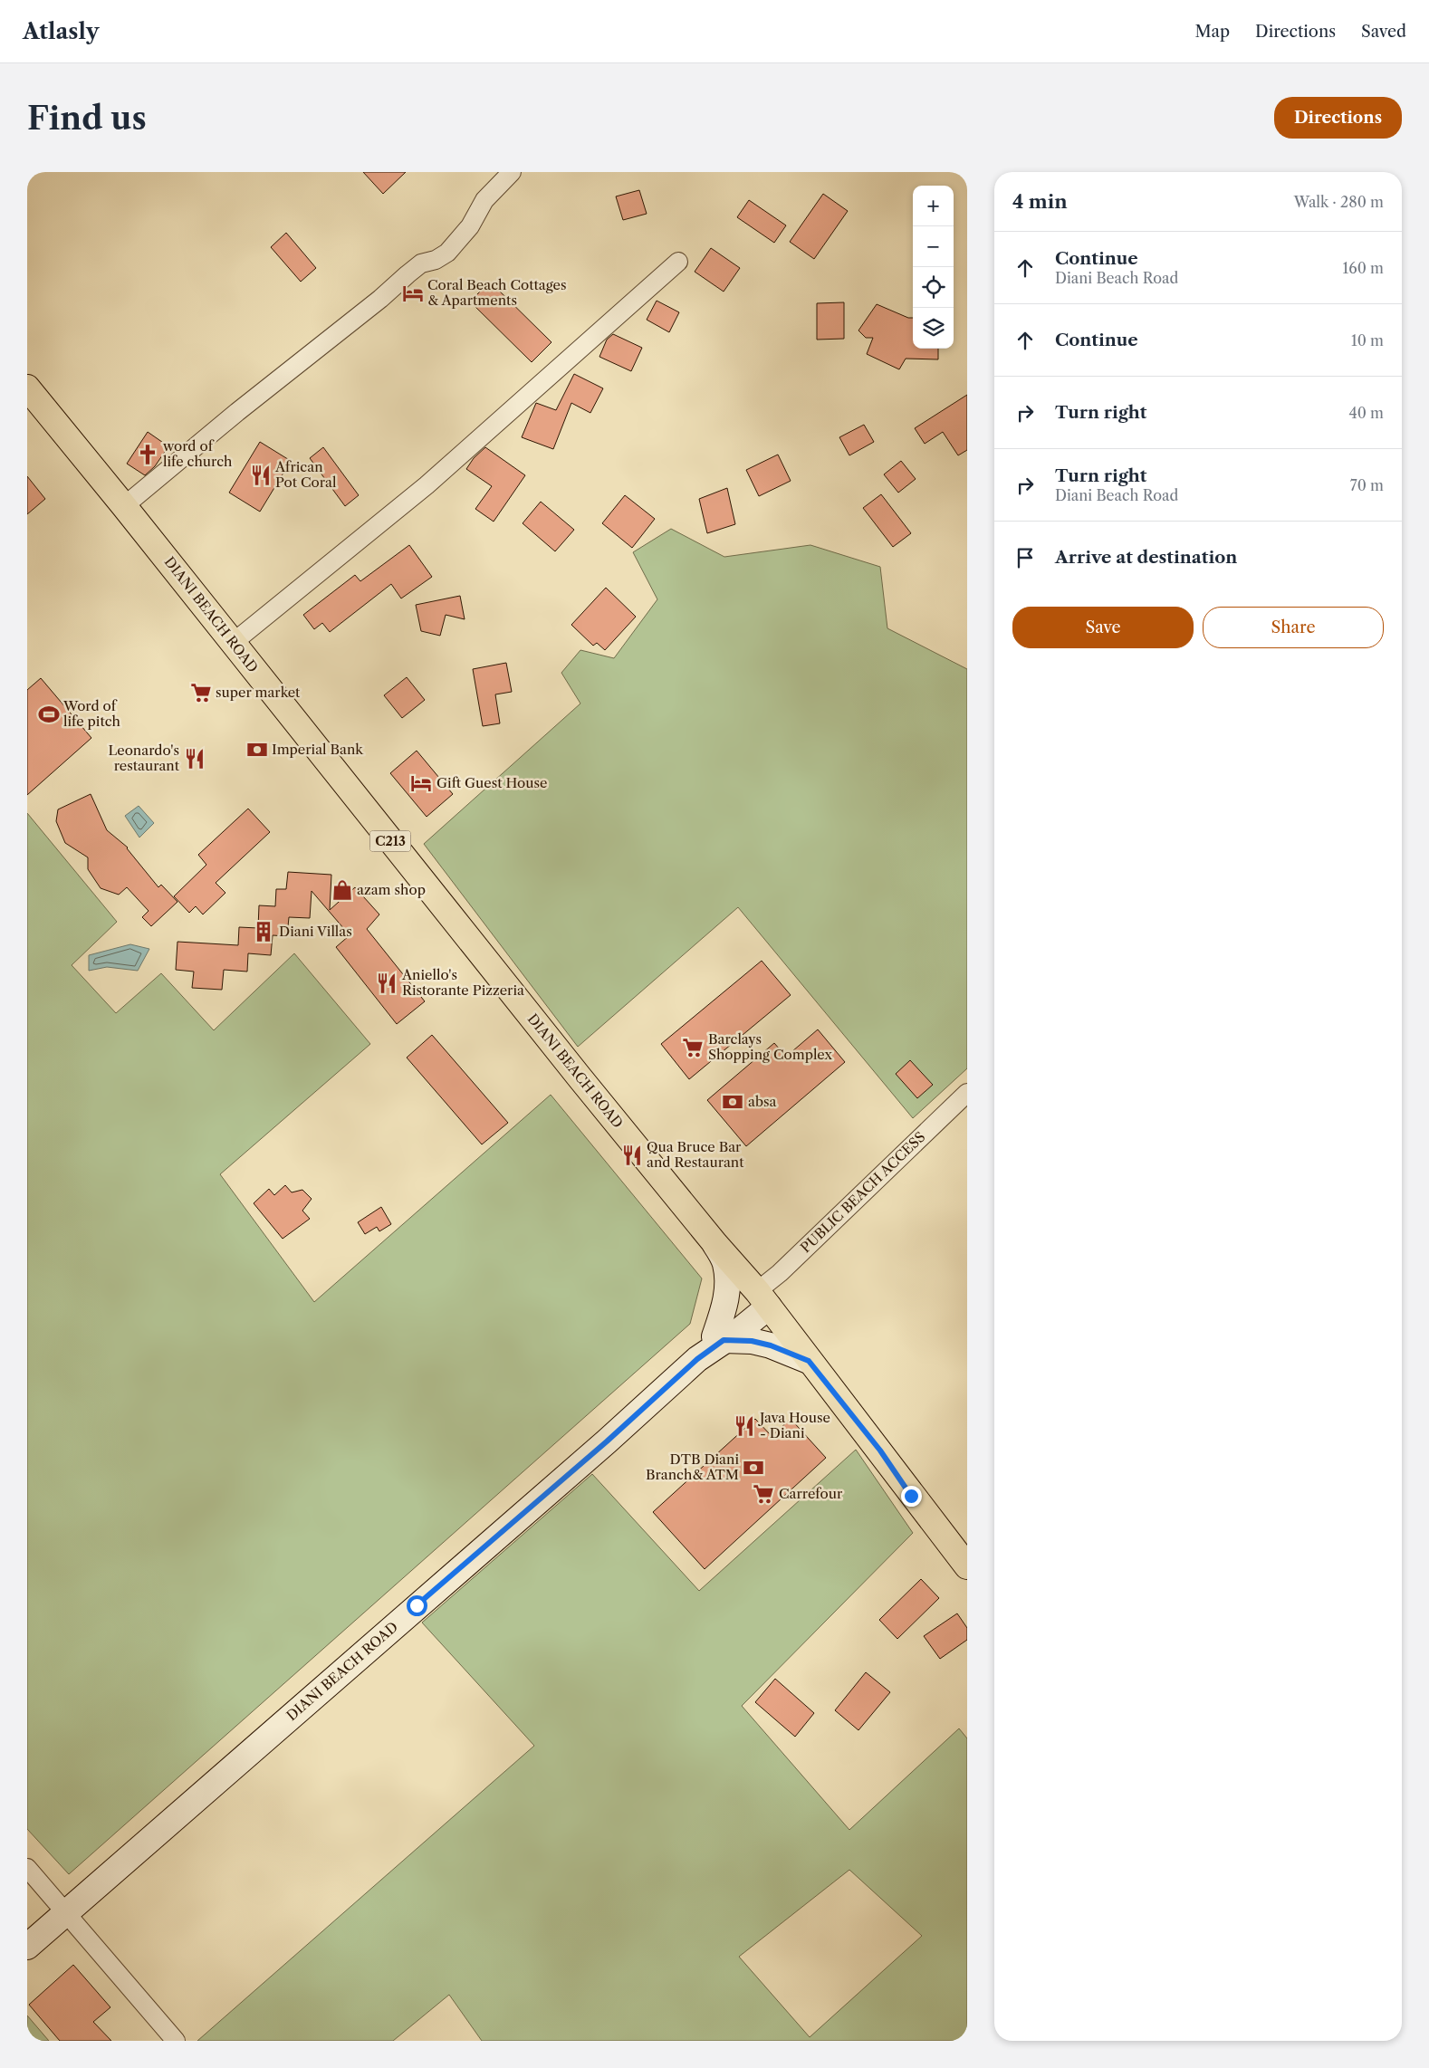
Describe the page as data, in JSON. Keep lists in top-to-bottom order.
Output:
{
  "streets": {
    "main road": ["DIANI BEACH ROAD", "C213"],
    "street": ["PUBLIC BEACH ACCESS"]
  },
  "crossings": [
    ["DIANI BEACH ROAD", "PUBLIC BEACH ACCESS"]
  ],
  "places": {
    "hotel": ["Coral Beach Cottages & Apartments", "Gift Guest House"],
    "church": ["word of life church"],
    "restaurant": [
      "African Pot Coral",
      "Leonardo's restaurant",
      "Aniello's Ristorante Pizzeria",
      "Qua Bruce Bar and Restaurant",
      "Java House - Diani"
    ],
    "supermarket": ["super market", "Barclays Shopping Complex", "Carrefour"],
    "sports": ["Word of life pitch"],
    "bank": ["Imperial Bank", "absa", "DTB Diani Branch& ATM"],
    "shop": ["azam shop"],
    "building": ["Diani Villas"]
  },
  "page": {
    "header": "Atlasly",
    "nav": ["Map", "Directions", "Saved"],
    "buttons": [
      "Directions",
      ["Save", "Share"]
    ],
    "title": "Find us",
    "heading": ["4 min", "Walk · 280 m"],
    "map_buttons": ["+", "−"],
    "list": [
      ["Continue", "Diani Beach Road", "160 m"],
      ["Continue", "10 m"],
      ["Turn right", "40 m"],
      ["Turn right", "Diani Beach Road", "70 m"],
      "Arrive at destination"
    ]
  }
}
